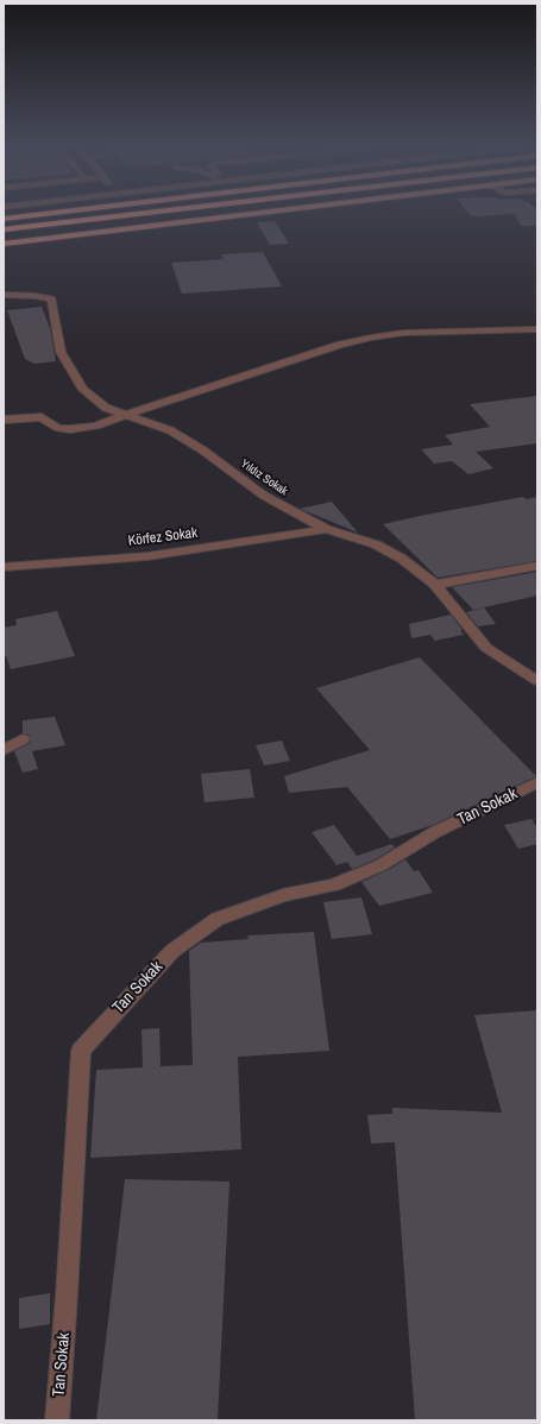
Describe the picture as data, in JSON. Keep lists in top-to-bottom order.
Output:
{
  "streets": {
    "street": ["Yıldız Sokak", "Körfez Sokak", "Tan Sokak"]
  },
  "crossings": [
    ["Yıldız Sokak", "Körfez Sokak"]
  ]
}
